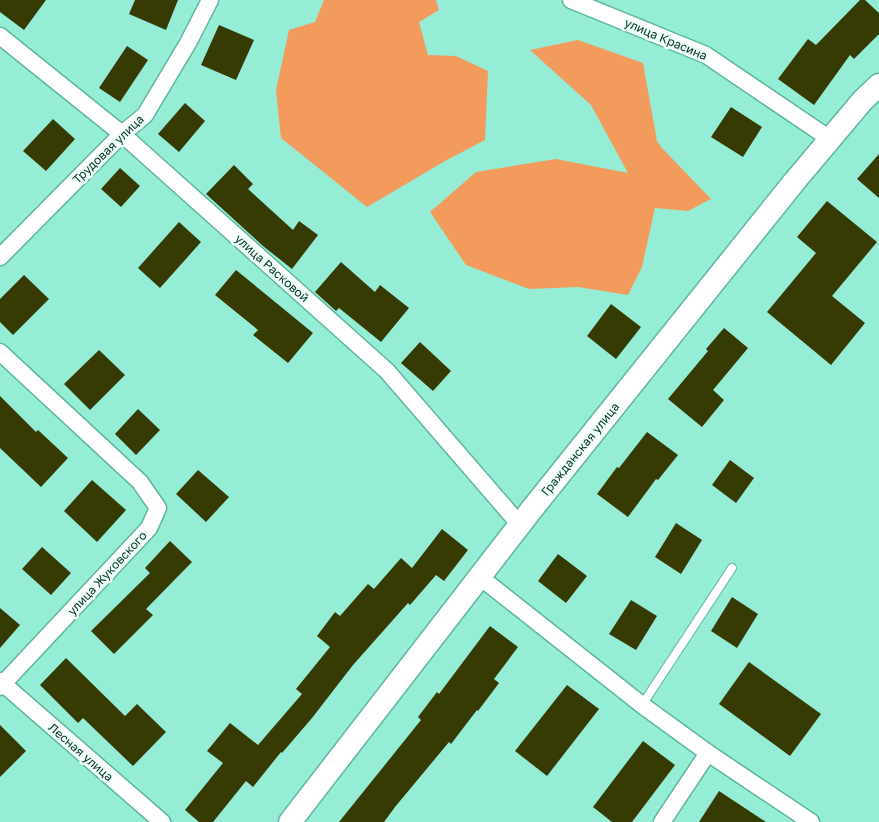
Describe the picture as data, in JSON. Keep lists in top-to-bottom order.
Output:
{
  "streets": {
    "street": [
      "улица Красина",
      "Трудовая улица",
      "улица Расковой",
      "Гражданская улица",
      "улица Жуковского",
      "Лесная улица"
    ]
  },
  "crossings": [
    ["улица Красина", "Гражданская улица"],
    ["Трудовая улица", "улица Расковой"],
    ["улица Расковой", "Гражданская улица"],
    ["улица Жуковского", "Лесная улица"]
  ]
}
